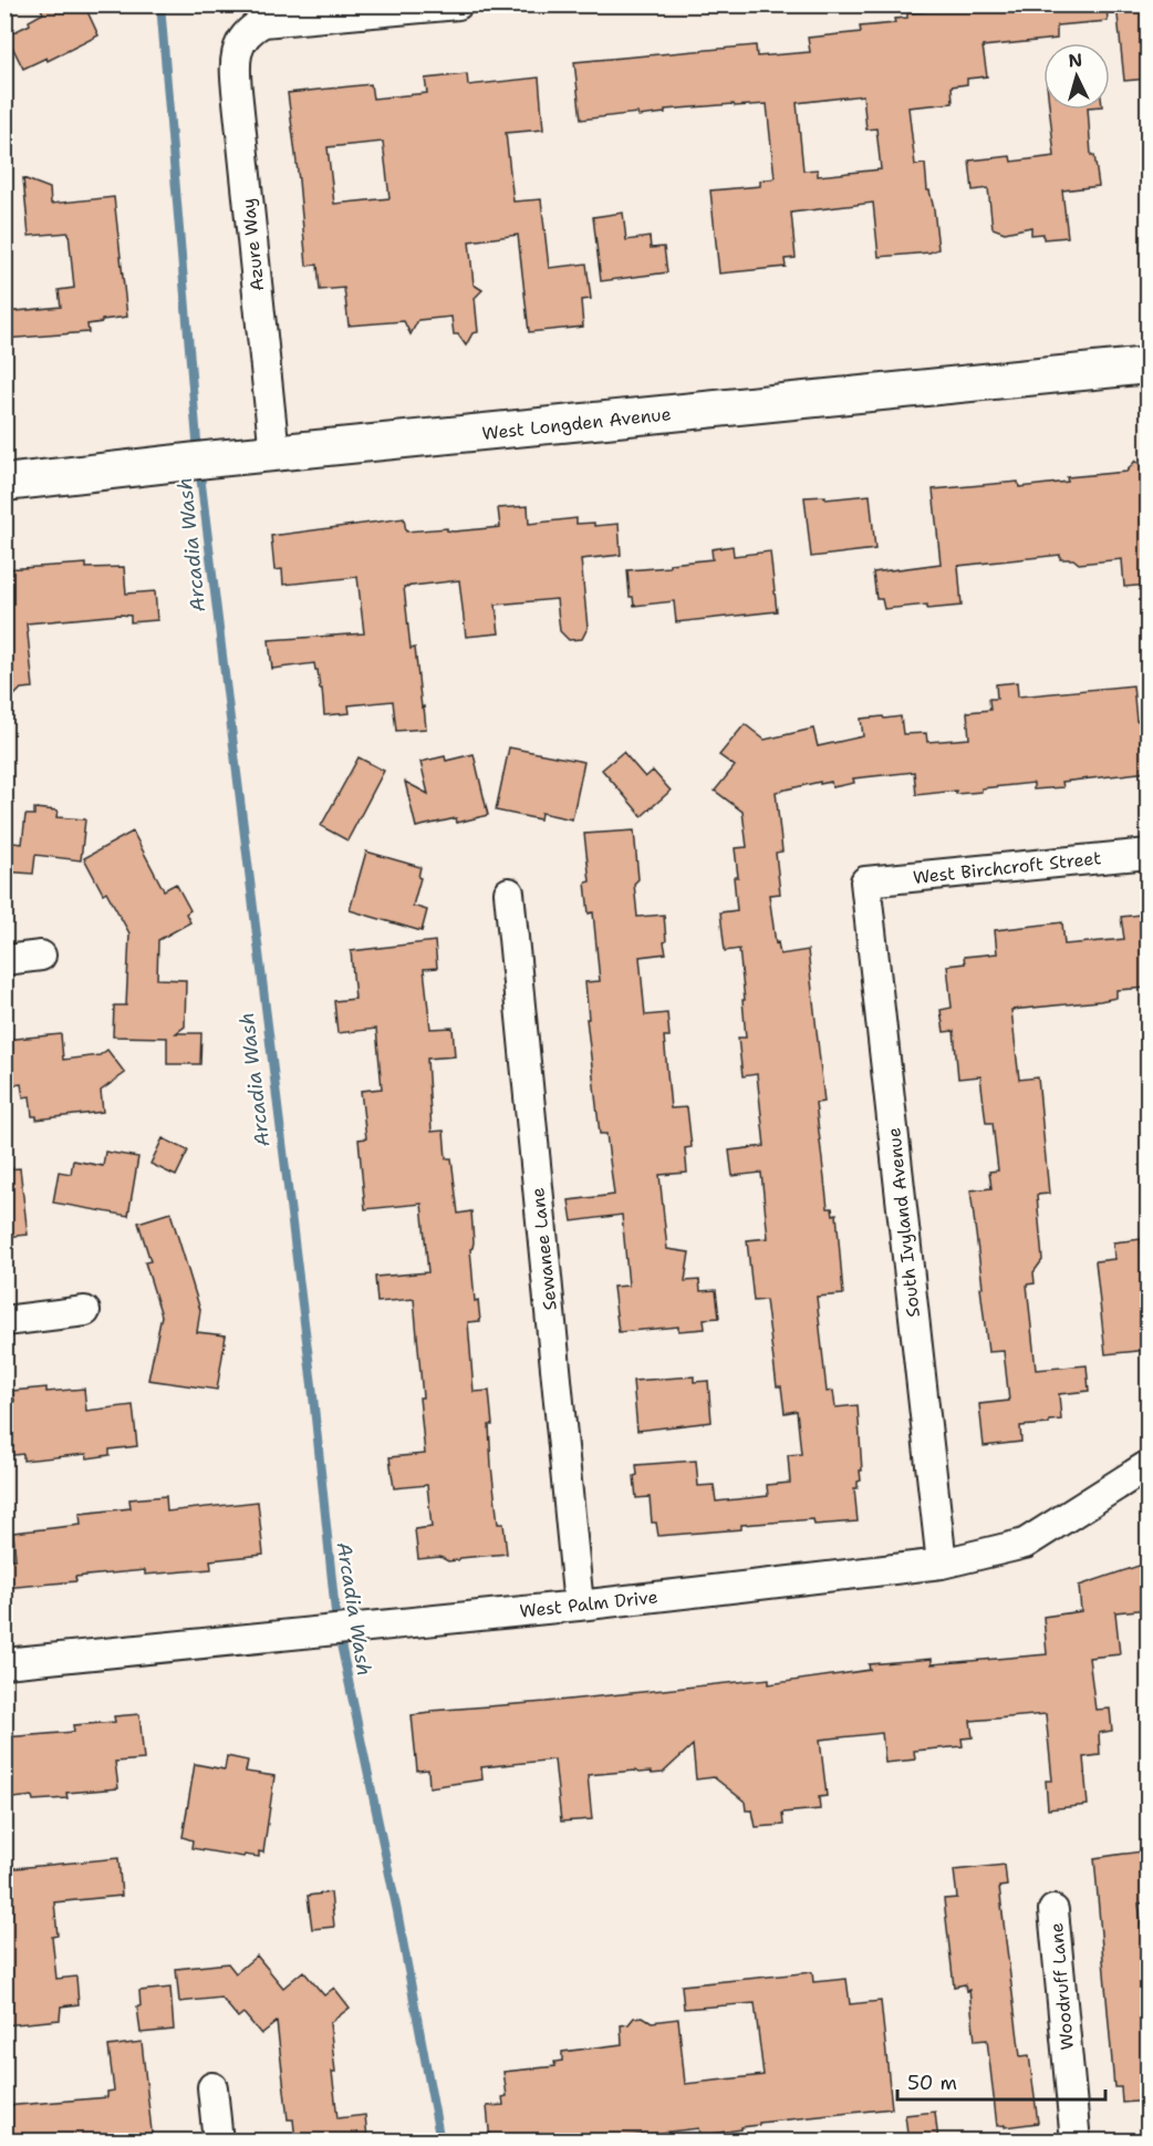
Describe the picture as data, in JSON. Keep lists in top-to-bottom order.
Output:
{
  "streets": {
    "street": [
      "Azure Way",
      "West Longden Avenue",
      "West Birchcroft Street",
      "South Ivyland Avenue",
      "Sewanee Lane",
      "West Palm Drive",
      "Woodruff Lane"
    ]
  },
  "crossings": [
    ["Azure Way", "West Longden Avenue"],
    ["West Birchcroft Street", "South Ivyland Avenue"],
    ["South Ivyland Avenue", "West Palm Drive"],
    ["Sewanee Lane", "West Palm Drive"]
  ],
  "water": ["Arcadia Wash"],
  "scale_bar": "50 m",
  "north": "top"
}
